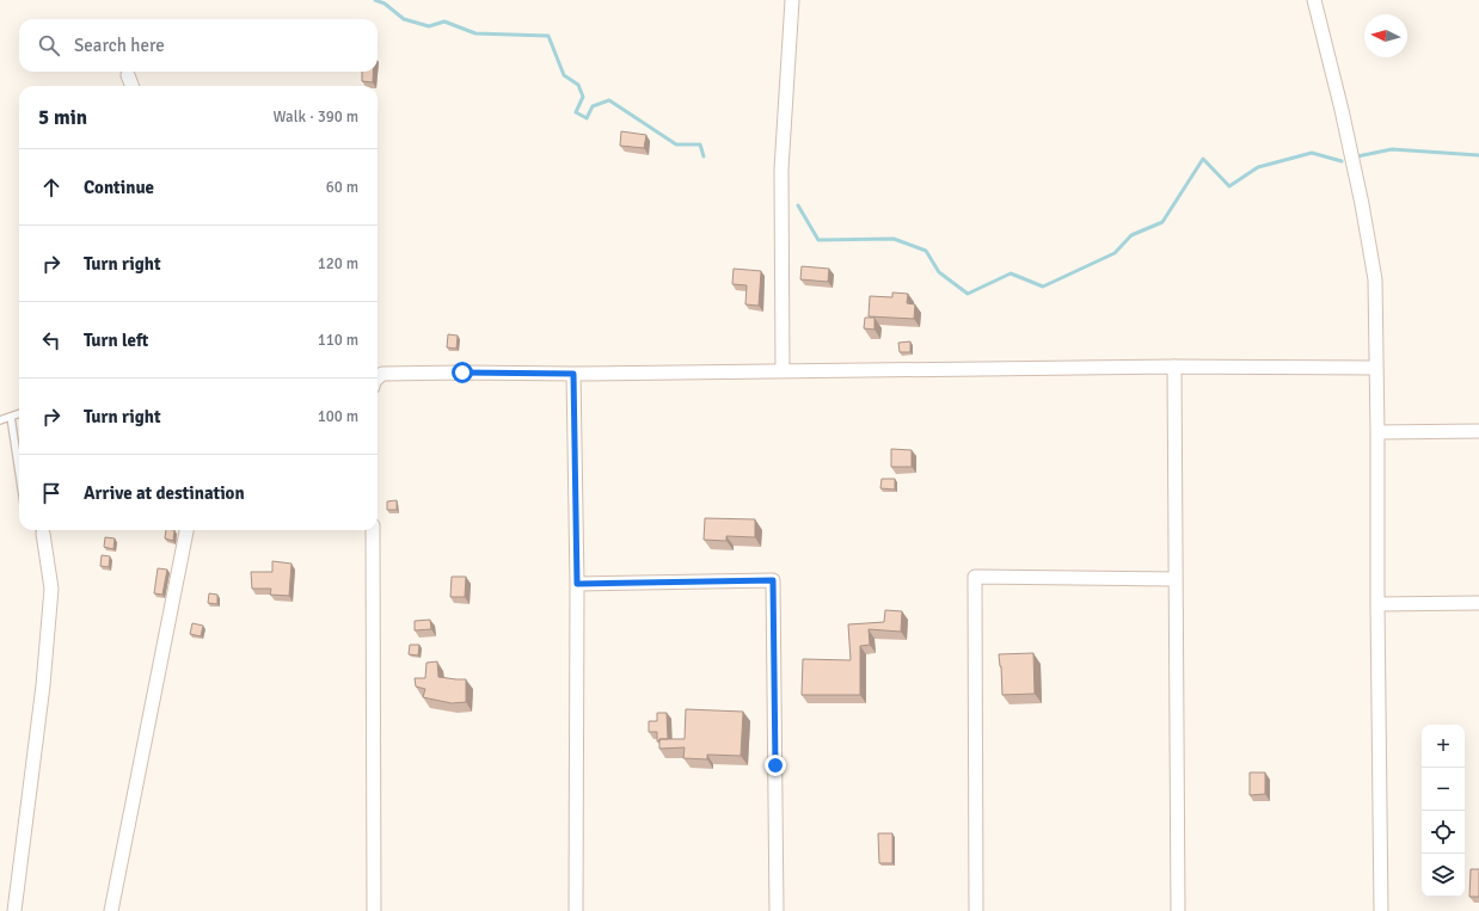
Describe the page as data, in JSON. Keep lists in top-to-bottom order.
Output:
{
  "north": "left",
  "page": {
    "search": "Search here",
    "heading": ["5 min", "Walk · 390 m"],
    "list": [
      ["Continue", "60 m"],
      ["Turn right", "120 m"],
      ["Turn left", "110 m"],
      ["Turn right", "100 m"],
      "Arrive at destination"
    ],
    "map_buttons": ["+", "−"]
  }
}
